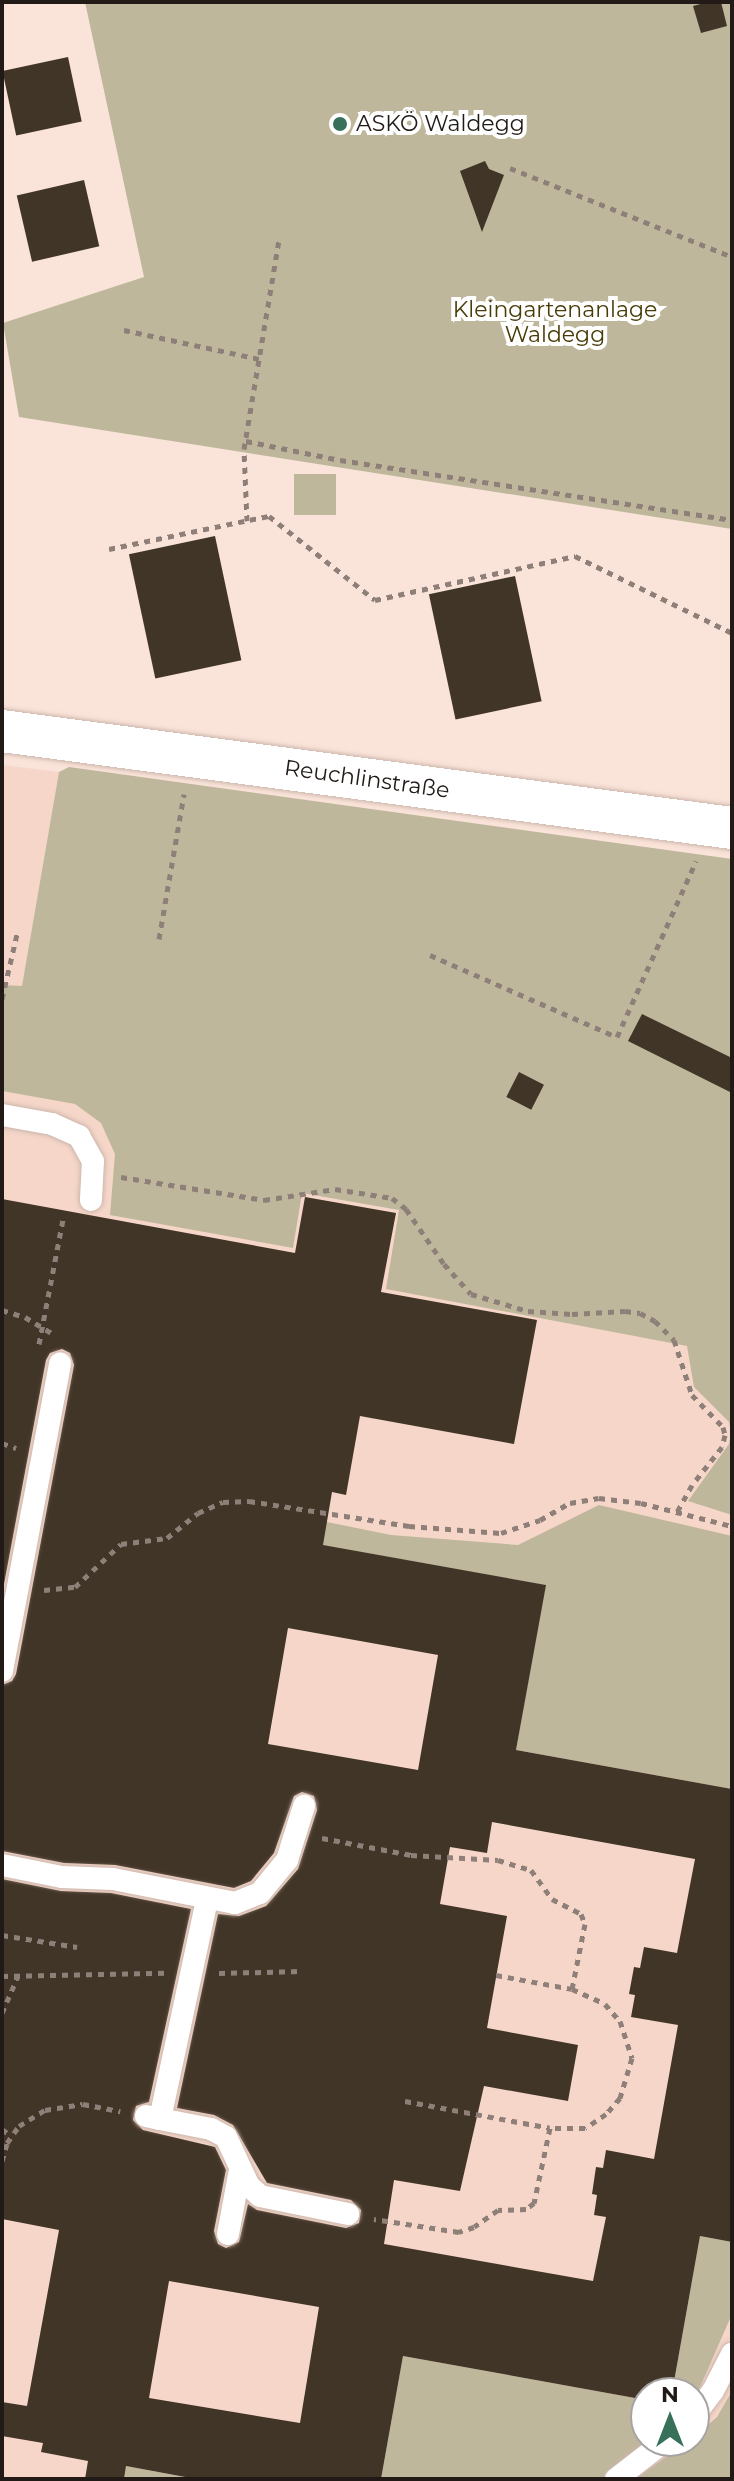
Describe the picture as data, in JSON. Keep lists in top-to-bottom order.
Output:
{
  "streets": {
    "street": ["Reuchlinstraße"]
  },
  "parks": ["Kleingartenanlage Waldegg"],
  "places": ["ASKÖ Waldegg"],
  "north": "top"
}
